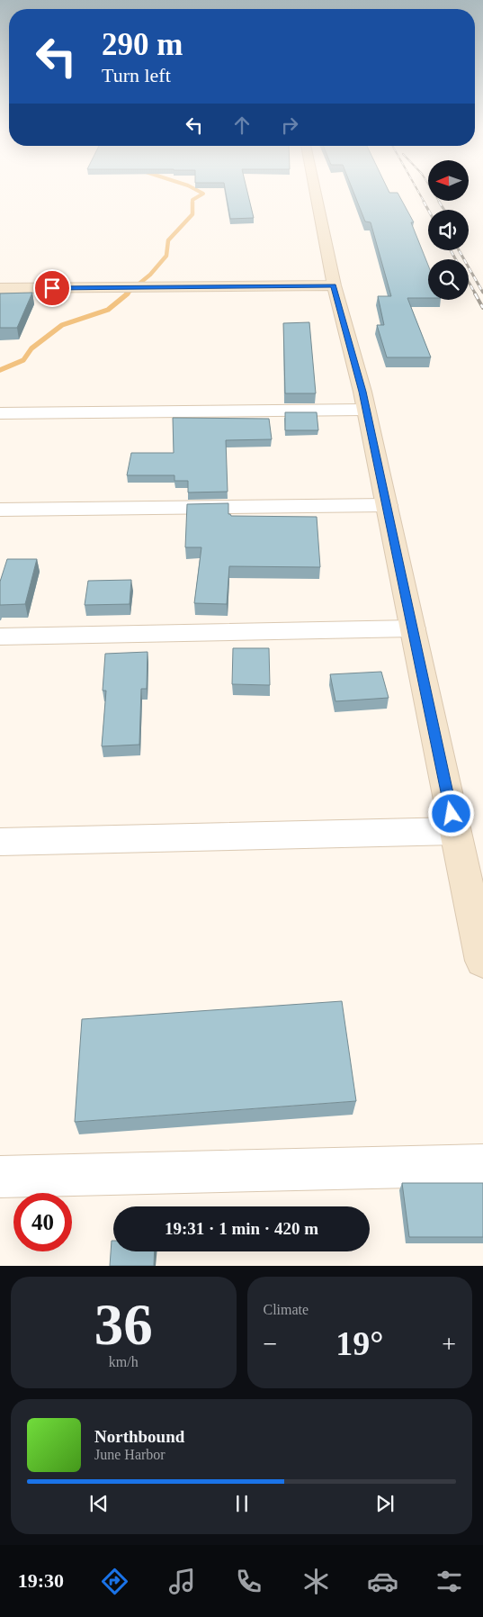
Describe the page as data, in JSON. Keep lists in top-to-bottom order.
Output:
{
  "north": "left",
  "page": {
    "turn": ["290 m", "Turn left"],
    "limit": "40",
    "trip": "19:31 · 1 min · 420 m",
    "tile": [
      ["36", "km/h"],
      "Climate"
    ],
    "heat": ["−", "19°", "+"],
    "song": ["Northbound", "June Harbor"],
    "tabs": "19:30"
  }
}
